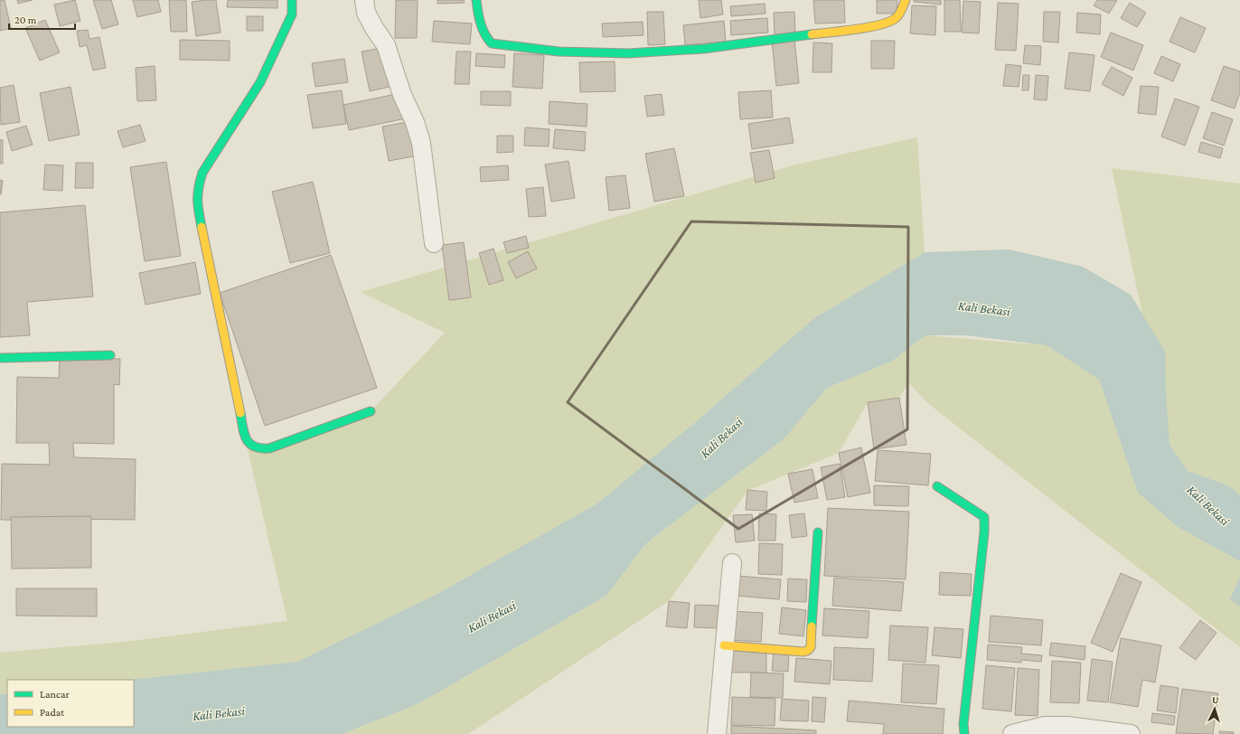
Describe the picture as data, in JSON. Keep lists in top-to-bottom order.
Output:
{
  "water": ["Kali Bekasi"],
  "legend": ["Lancar", "Padat"],
  "scale_bar": "20 m",
  "north": "top"
}
